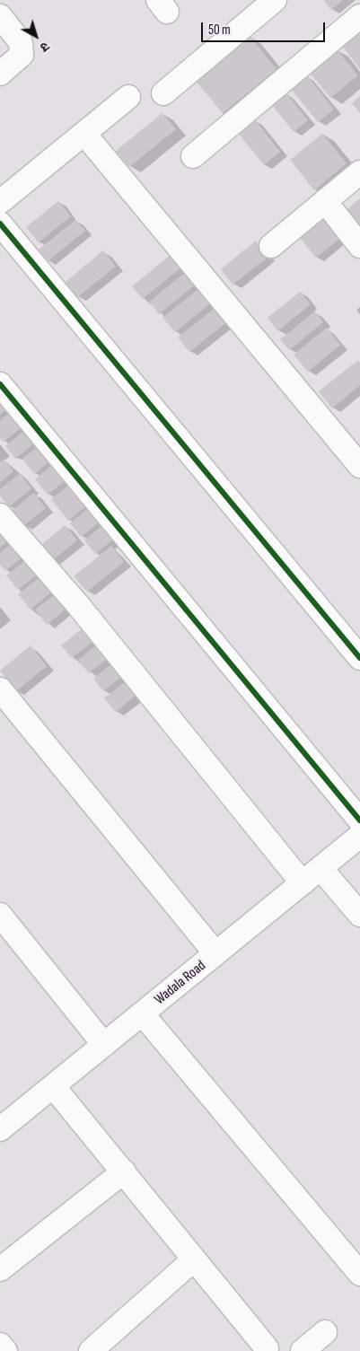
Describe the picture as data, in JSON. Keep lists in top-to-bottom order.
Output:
{
  "streets": {
    "street": ["Wadala Road"]
  },
  "scale_bar": "50 m",
  "north": "bottom right"
}
